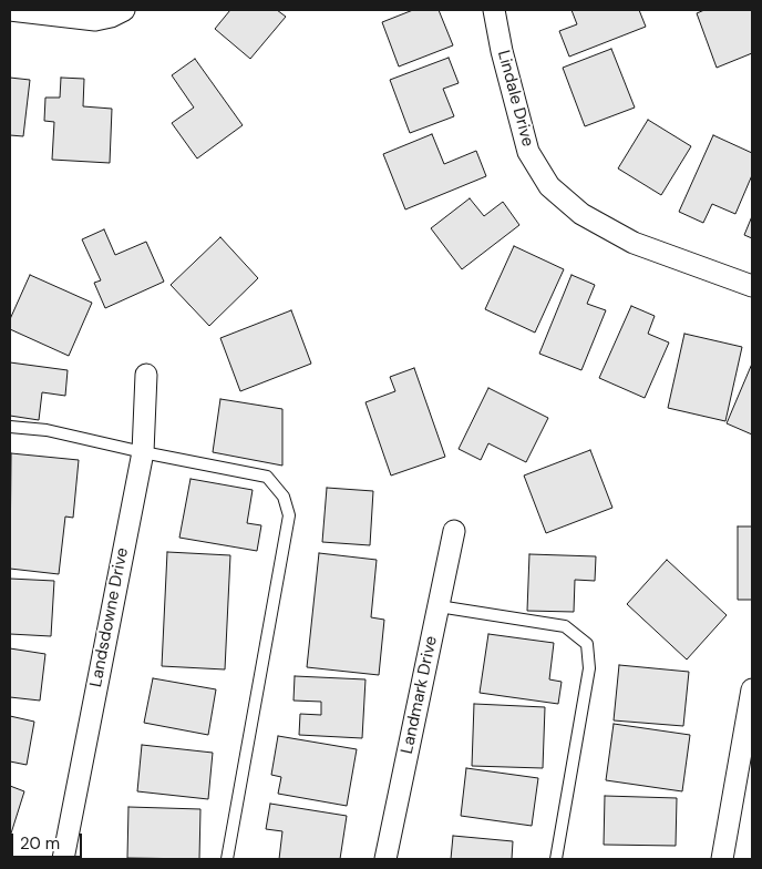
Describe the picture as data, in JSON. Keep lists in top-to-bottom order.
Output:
{
  "streets": {
    "street": ["Lindale Drive", "Landsdowne Drive", "Landmark Drive"]
  },
  "scale_bar": "20 m"
}
